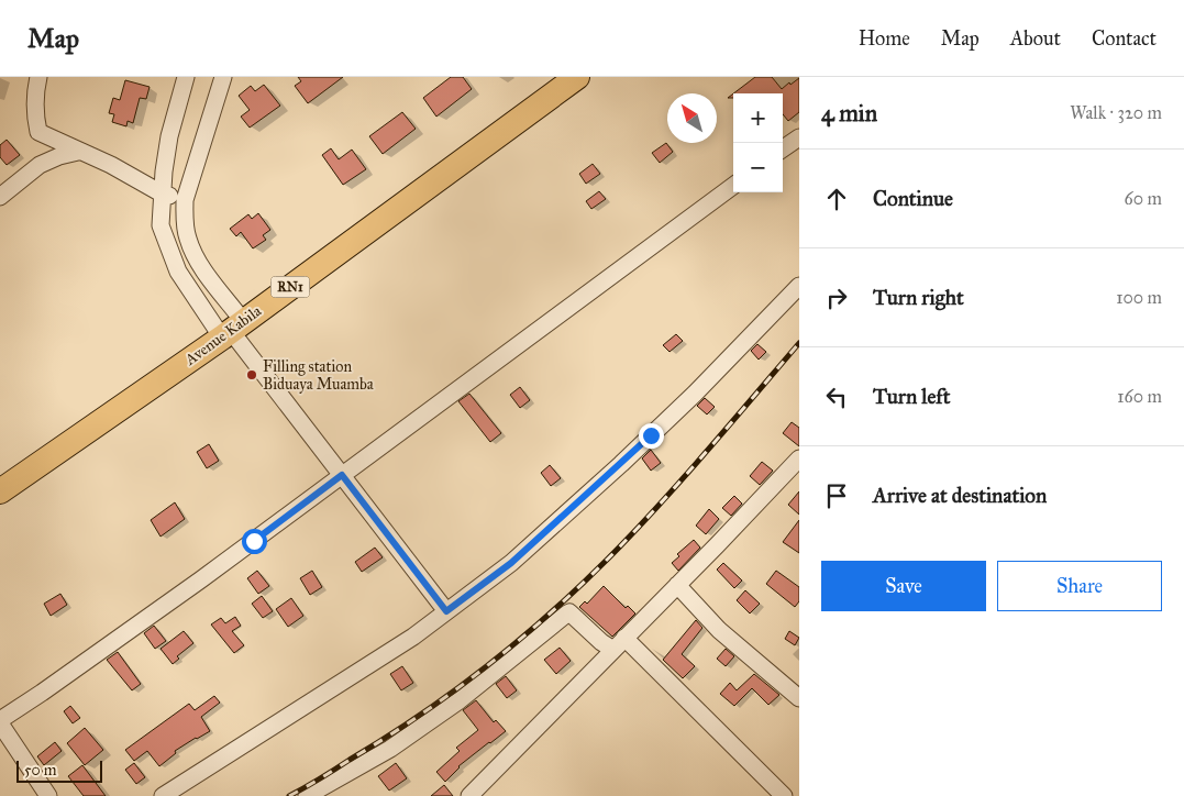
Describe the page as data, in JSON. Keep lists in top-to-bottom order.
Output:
{
  "streets": {
    "highway": ["RN1", "Avenue Kabila"]
  },
  "places": ["Filling station Biduaya Muamba"],
  "scale_bar": "50 m",
  "north": "top left",
  "page": {
    "header": "Map",
    "nav": [
      "Home",
      "Map",
      "About",
      "Contact"
    ],
    "heading": ["4 min", "Walk · 320 m"],
    "map_buttons": ["+", "−"],
    "list": [
      ["Continue", "60 m"],
      ["Turn right", "100 m"],
      ["Turn left", "160 m"],
      "Arrive at destination"
    ],
    "buttons": ["Save", "Share"],
    "scale": "50 m"
  }
}
